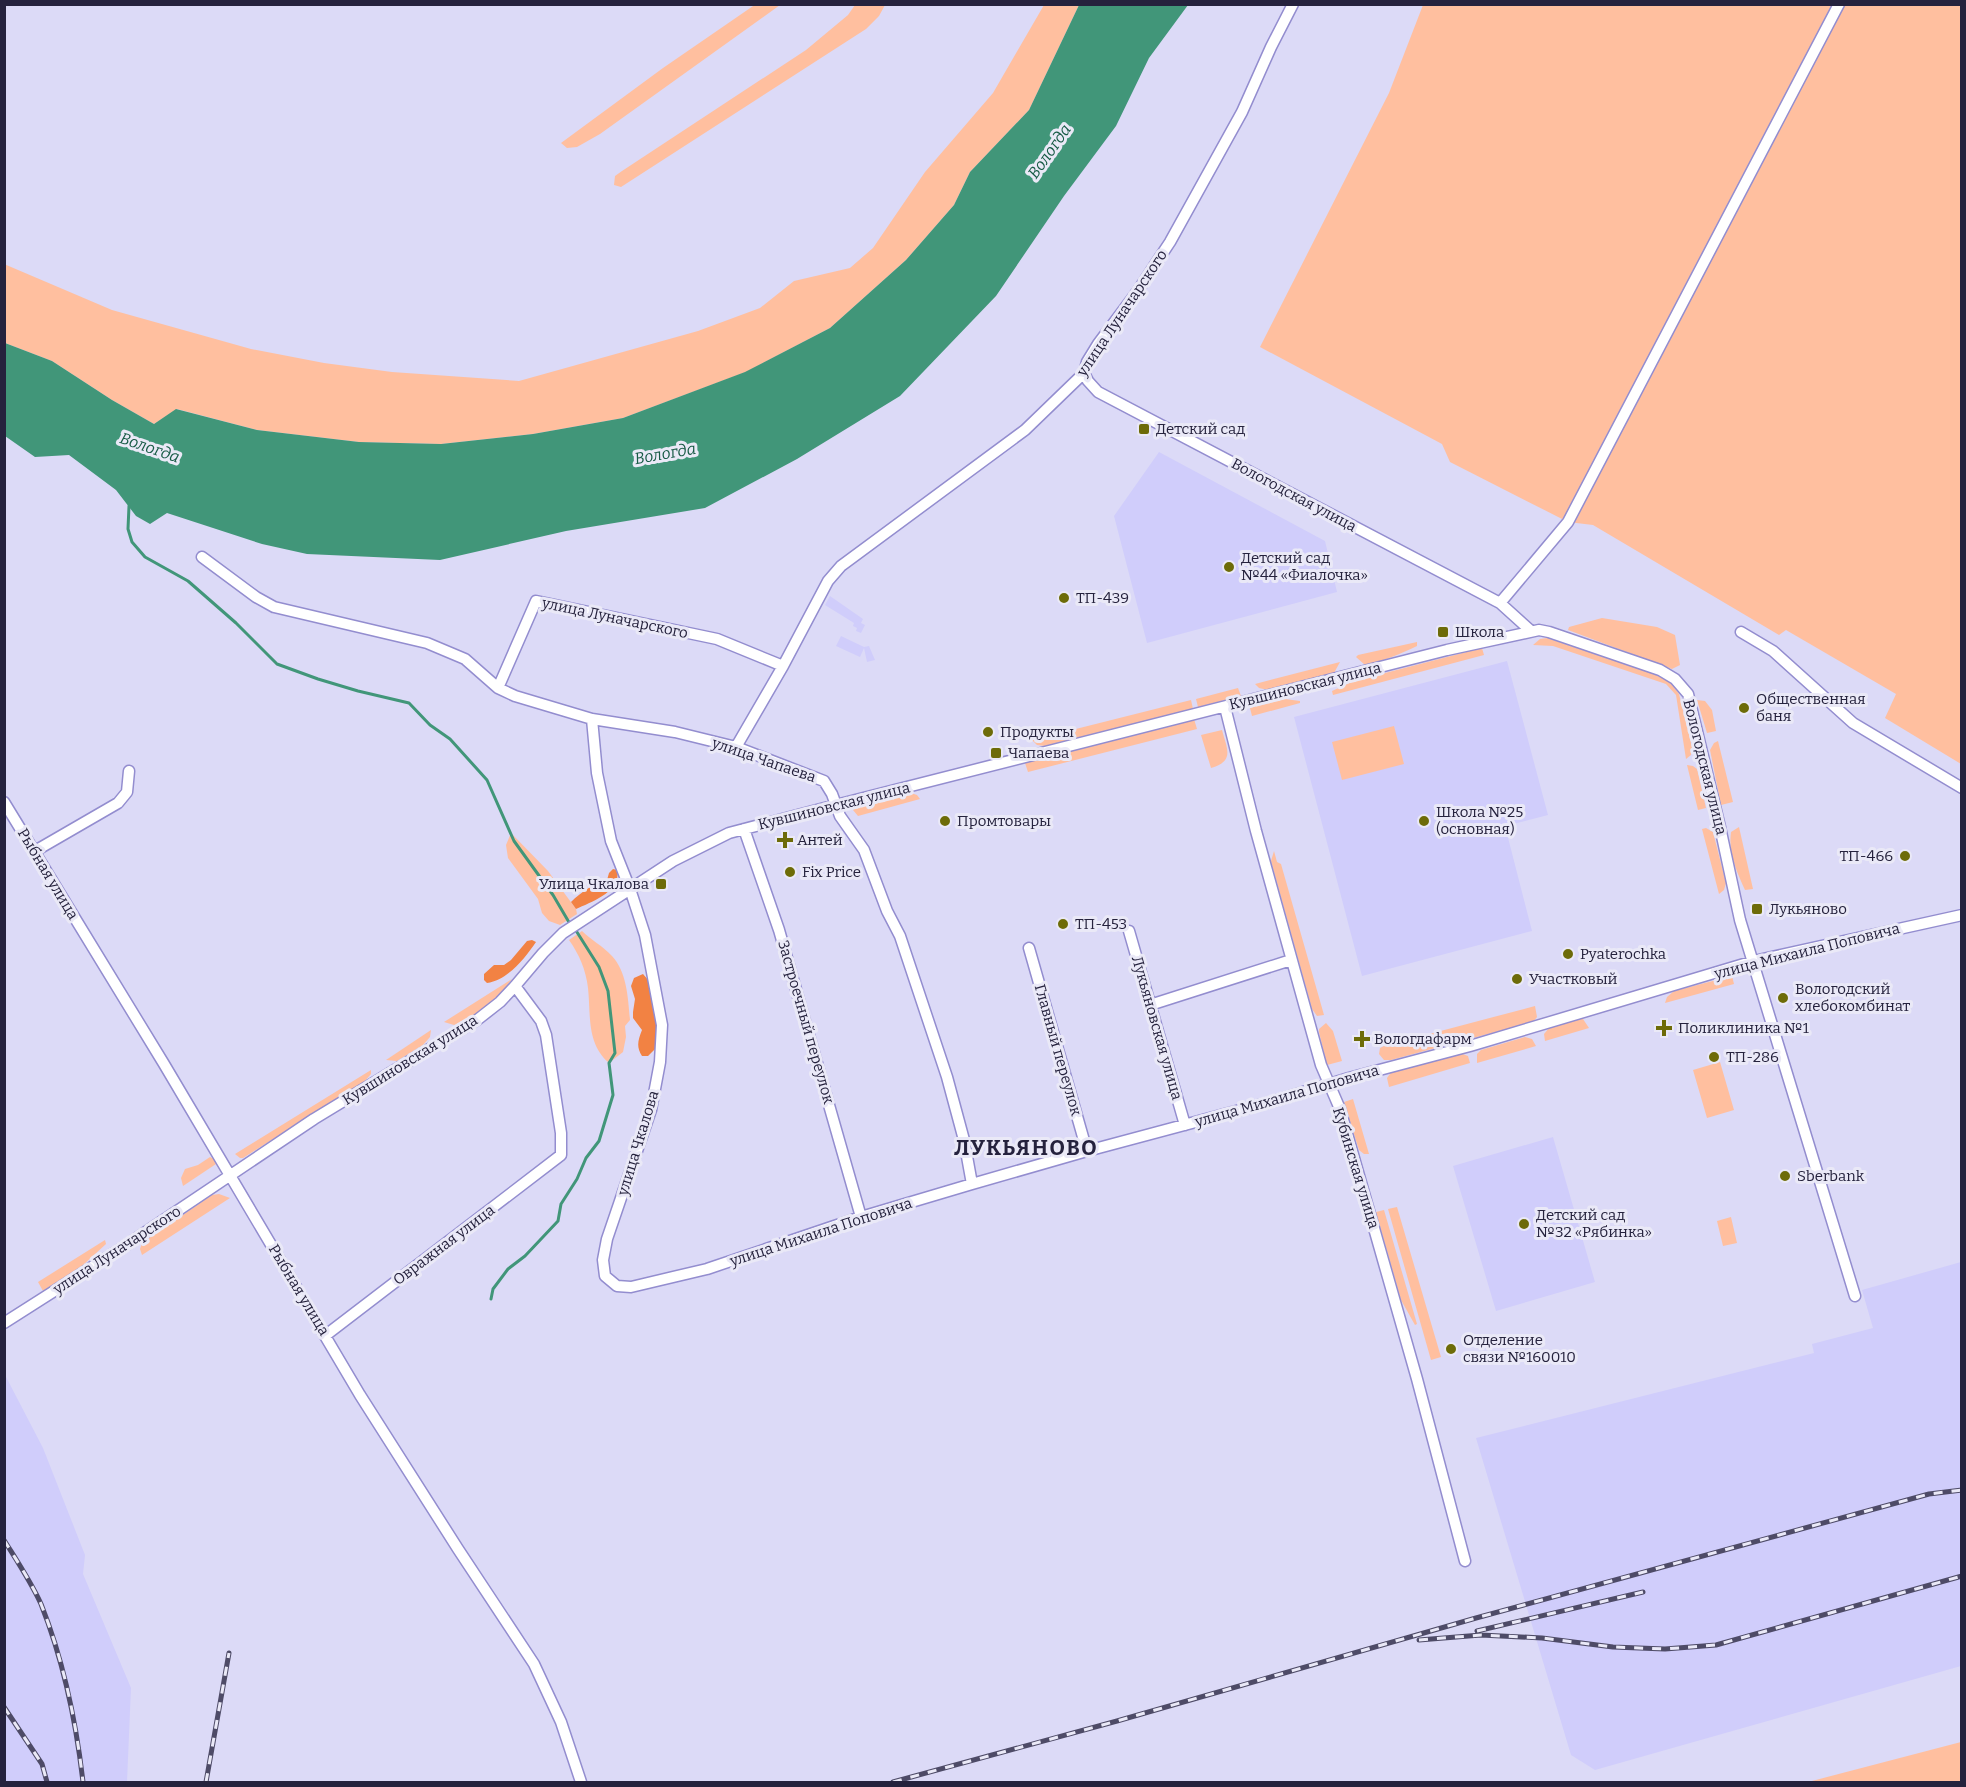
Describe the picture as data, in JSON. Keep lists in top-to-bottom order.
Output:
{
  "streets": {
    "street": [
      "улица Луначарского",
      "Вологодская улица",
      "Кувшиновская улица",
      "улица Чапаева",
      "Рыбная улица",
      "улица Михаила Поповича",
      "Застроечный переулок",
      "Лукьяновская улица",
      "Главный переулок",
      "улица Чкалова",
      "Кубинская улица",
      "Овражная улица"
    ]
  },
  "crossings": [
    ["улица Луначарского", "Вологодская улица"],
    ["улица Луначарского", "Кувшиновская улица"],
    ["улица Луначарского", "улица Чапаева"],
    ["улица Луначарского", "Рыбная улица"],
    ["Вологодская улица", "Кувшиновская улица"],
    ["Вологодская улица", "улица Михаила Поповича"],
    ["Кувшиновская улица", "улица Чапаева"],
    ["Кувшиновская улица", "Рыбная улица"],
    ["Кувшиновская улица", "Застроечный переулок"],
    ["Кувшиновская улица", "улица Чкалова"],
    ["Кувшиновская улица", "Кубинская улица"],
    ["Кувшиновская улица", "Овражная улица"],
    ["улица Чапаева", "улица Михаила Поповича"],
    ["улица Чапаева", "улица Чкалова"],
    ["Рыбная улица", "Овражная улица"],
    ["улица Михаила Поповича", "Застроечный переулок"],
    ["улица Михаила Поповича", "Лукьяновская улица"],
    ["улица Михаила Поповича", "Главный переулок"],
    ["улица Михаила Поповича", "улица Чкалова"],
    ["улица Михаила Поповича", "Кубинская улица"]
  ],
  "districts": ["ЛУКЬЯНОВО"],
  "water": ["Вологда"],
  "places": {
    "transit": [
      "Детский сад",
      "Школа",
      "Чапаева",
      "Улица Чкалова",
      "Лукьяново"
    ],
    "other": [
      "Детский сад №44 «Фиалочка»",
      "ТП-439",
      "Общественная баня",
      "Продукты",
      "Промтовары",
      "Школа №25 (основная)",
      "ТП-466",
      "Fix Price",
      "ТП-453",
      "Pyaterochka",
      "Участковый",
      "Вологодский хлебокомбинат",
      "ТП-286",
      "Sberbank",
      "Детский сад №32 «Рябинка»",
      "Отделение связи №160010"
    ],
    "health": ["Антей", "Поликлиника №1", "Вологдафарм"]
  }
}
